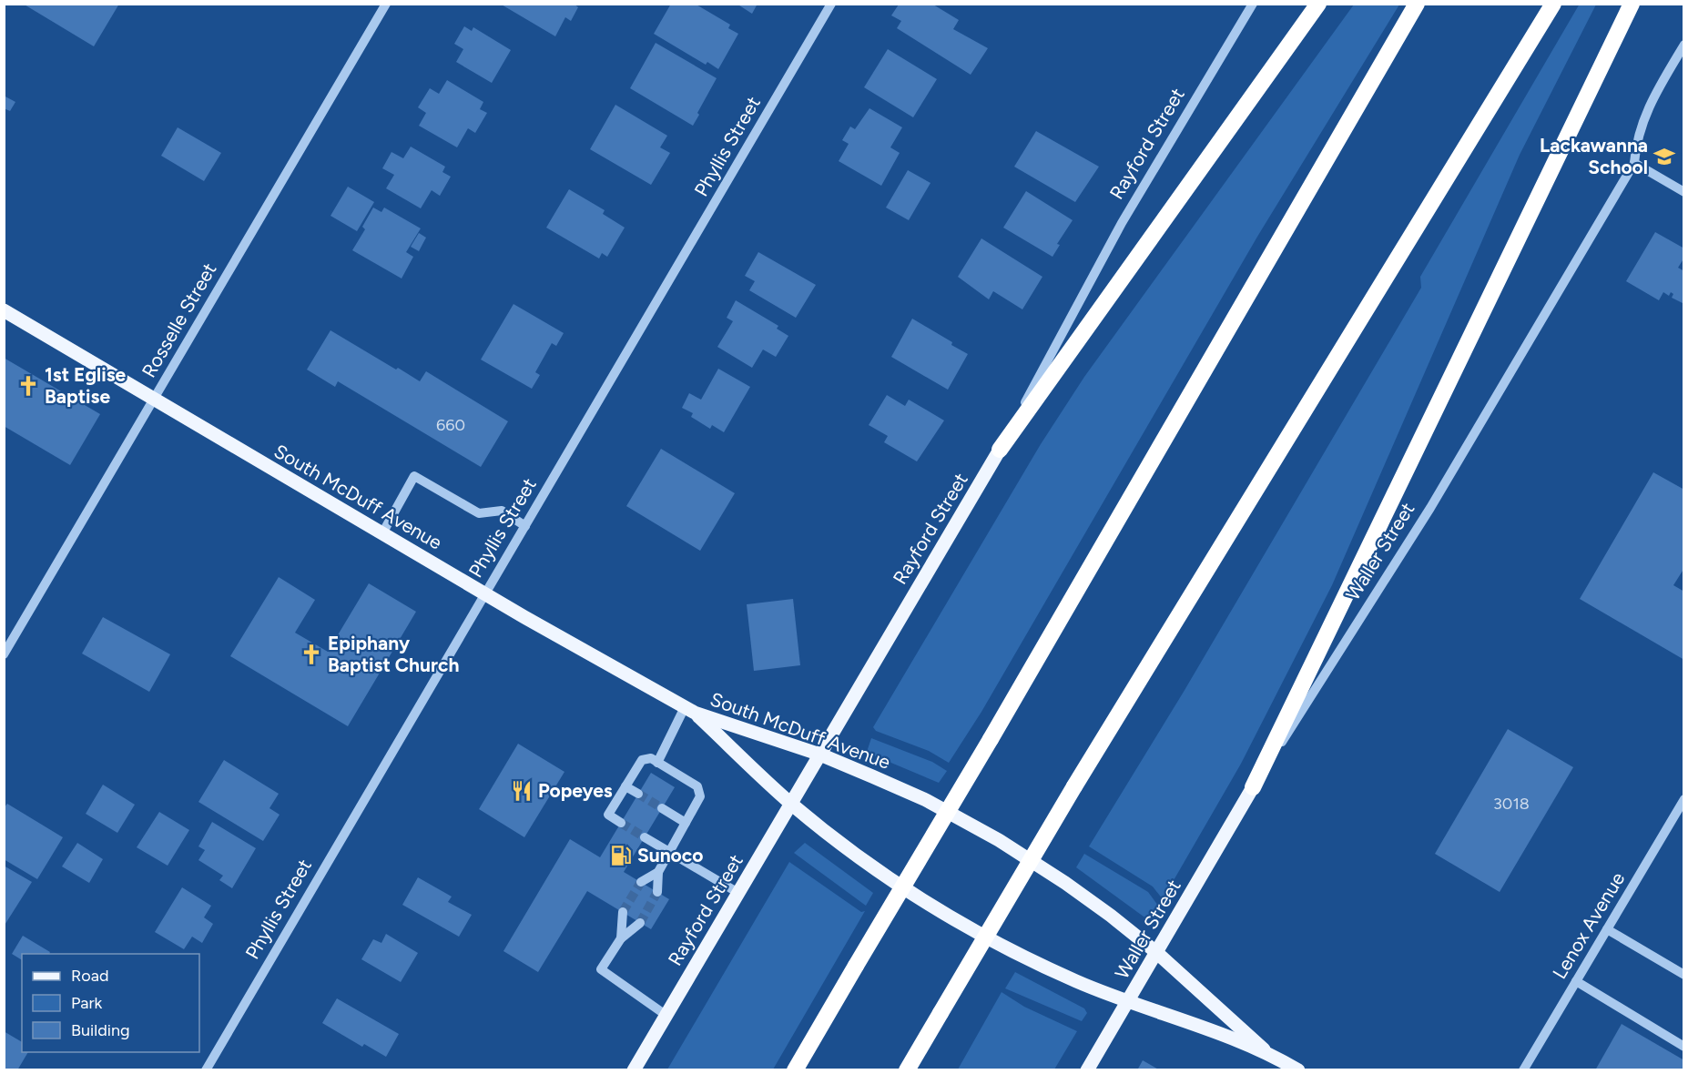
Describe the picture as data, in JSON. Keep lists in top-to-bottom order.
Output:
{
  "streets": {
    "main road": ["Rayford Street", "South McDuff Avenue", "Waller Street"],
    "street": ["Phyllis Street", "Rosselle Street", "Lenox Avenue"]
  },
  "crossings": [
    ["Rayford Street", "South McDuff Avenue"],
    ["Phyllis Street", "South McDuff Avenue"],
    ["Rosselle Street", "South McDuff Avenue"],
    ["South McDuff Avenue", "Waller Street"]
  ],
  "places": {
    "school or university": ["Lackawanna School"],
    "church": ["1st Eglise Baptise", "Epiphany Baptist Church"],
    "restaurant": ["Popeyes"],
    "fuel station": ["Sunoco"]
  },
  "house_numbers": ["660", "3018"],
  "legend": ["Road", "Park", "Building"]
}
